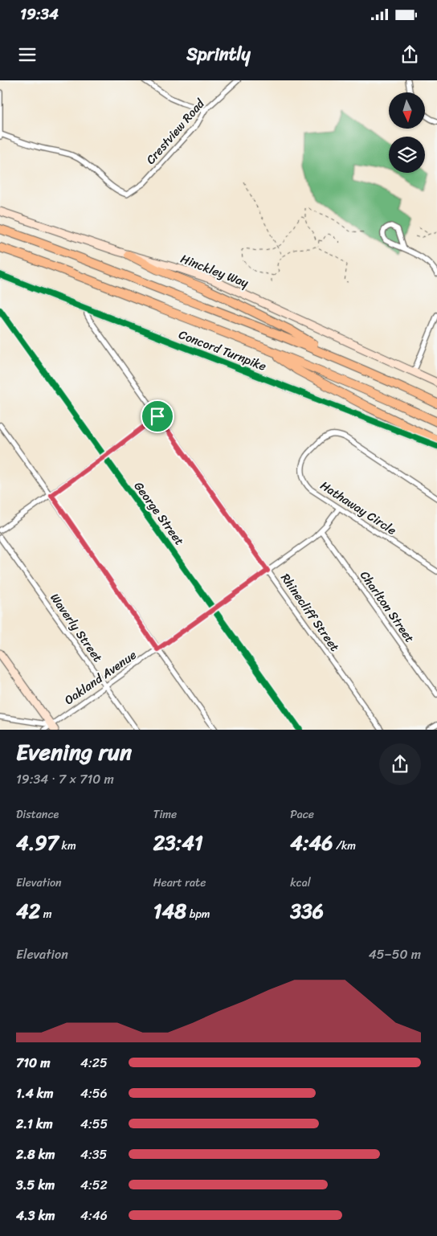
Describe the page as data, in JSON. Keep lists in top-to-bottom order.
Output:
{
  "streets": {
    "highway": ["Concord Turnpike"],
    "main road": ["Hinckley Way"],
    "street": [
      "Crestview Road",
      "Hathaway Circle",
      "George Street",
      "Charlton Street",
      "Rhinecliff Street",
      "Waverly Street",
      "Oakland Avenue"
    ]
  },
  "crossings": [
    ["Concord Turnpike", "Rhinecliff Street"],
    ["Hathaway Circle", "Oakland Avenue"],
    ["George Street", "Oakland Avenue"],
    ["Charlton Street", "Oakland Avenue"],
    ["Rhinecliff Street", "Oakland Avenue"],
    ["Waverly Street", "Oakland Avenue"]
  ],
  "north": "bottom",
  "page": {
    "status": "19:34",
    "header": "Sprintly",
    "heading": ["Evening run", "19:34 · 7 × 710 m"],
    "stats": [
      ["Distance", "4.97 km"],
      ["Time", "23:41"],
      ["Pace", "4:46 /km"],
      ["Elevation", "42 m"],
      ["Heart rate", "148 bpm"],
      ["kcal", "336"]
    ],
    "chart": ["Elevation", "45–50 m"],
    "list": [
      {
        "name": "710 m",
        "note": "4:25"
      },
      {
        "name": "1.4 km",
        "note": "4:56"
      },
      {
        "name": "2.1 km",
        "note": "4:55"
      },
      {
        "name": "2.8 km",
        "note": "4:35"
      },
      {
        "name": "3.5 km",
        "note": "4:52"
      },
      {
        "name": "4.3 km",
        "note": "4:46"
      }
    ]
  }
}
